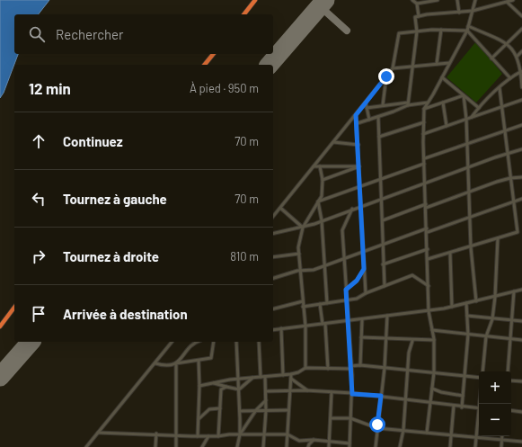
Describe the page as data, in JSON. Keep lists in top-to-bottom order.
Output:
{
  "page": {
    "search": "Rechercher",
    "heading": ["12 min", "À pied · 950 m"],
    "list": [
      ["Continuez", "70 m"],
      ["Tournez à gauche", "70 m"],
      ["Tournez à droite", "810 m"],
      "Arrivée à destination"
    ],
    "map_buttons": ["+", "−"]
  }
}
